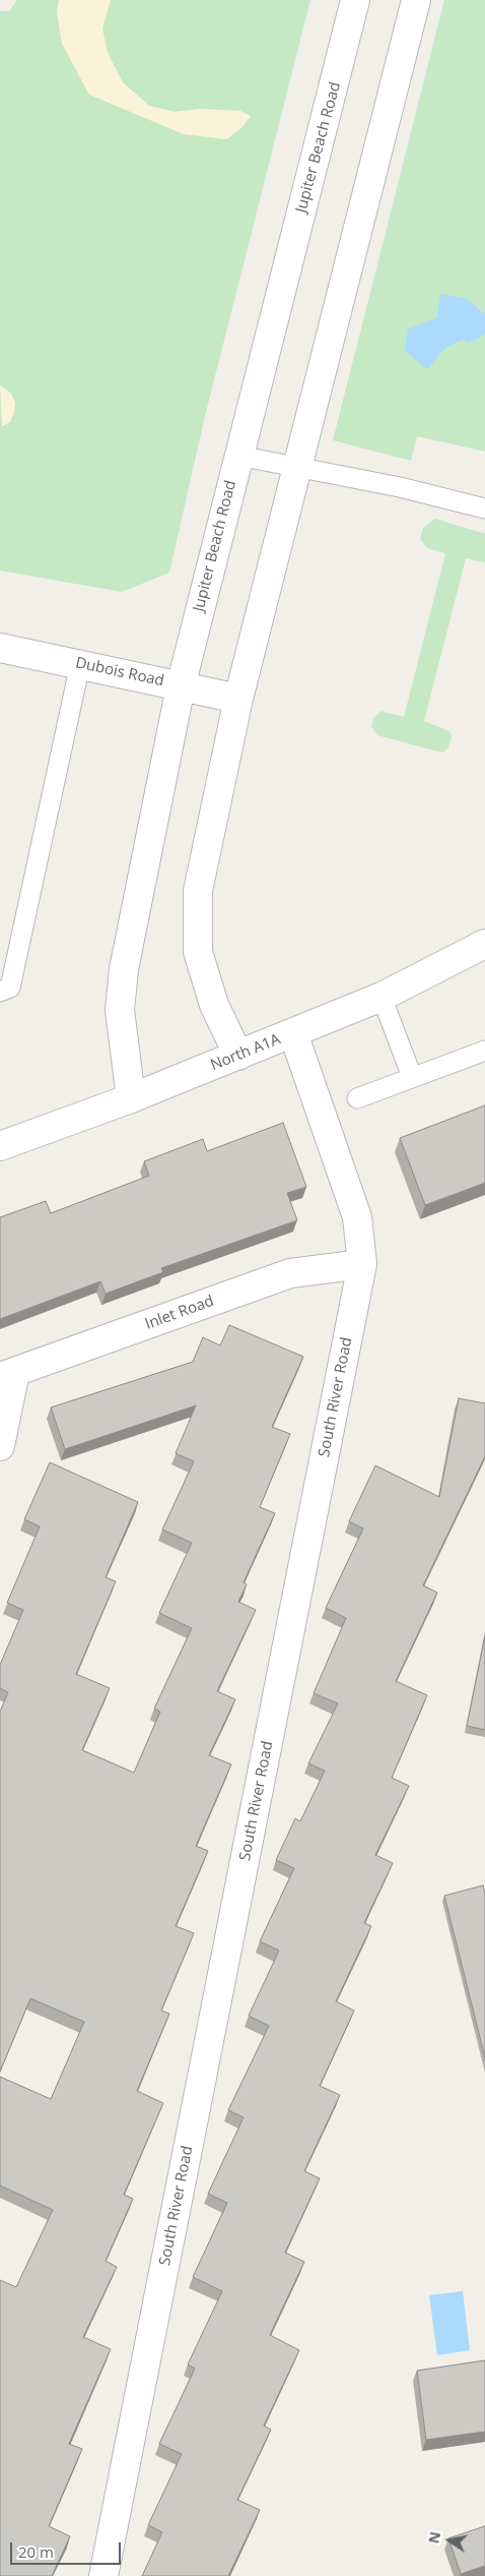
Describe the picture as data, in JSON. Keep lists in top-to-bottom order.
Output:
{
  "streets": {
    "street": [
      "Jupiter Beach Road",
      "Dubois Road",
      "North A1A",
      "Inlet Road",
      "South River Road"
    ]
  },
  "crossings": [
    ["Jupiter Beach Road", "Dubois Road"],
    ["Jupiter Beach Road", "North A1A"],
    ["North A1A", "South River Road"],
    ["Inlet Road", "South River Road"]
  ],
  "scale_bar": "20 m",
  "north": "left"
}
